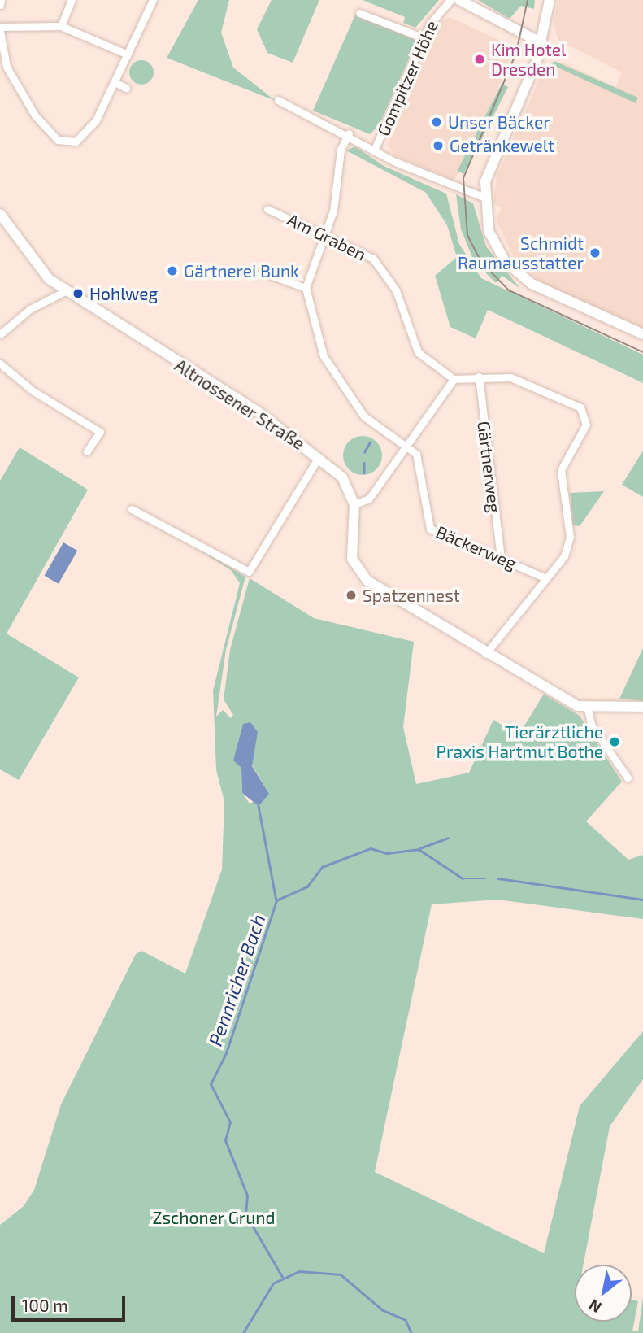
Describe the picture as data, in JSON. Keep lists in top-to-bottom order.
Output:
{
  "streets": {
    "street": [
      "Gompitzer Höhe",
      "Am Graben",
      "Altnossener Straße",
      "Gärtnerweg",
      "Bäckerweg"
    ]
  },
  "crossings": [
    ["Gärtnerweg", "Bäckerweg"]
  ],
  "water": ["Pennricher Bach"],
  "parks": ["Zschoner Grund"],
  "places": [
    "Kim Hotel Dresden",
    "Unser Bäcker",
    "Getränkewelt",
    "Schmidt Raumausstatter",
    "Gärtnerei Bunk",
    "Hohlweg",
    "Spatzennest",
    "Tierärztliche Praxis Hartmut Bothe"
  ],
  "scale_bar": "100 m",
  "north": "bottom left"
}
